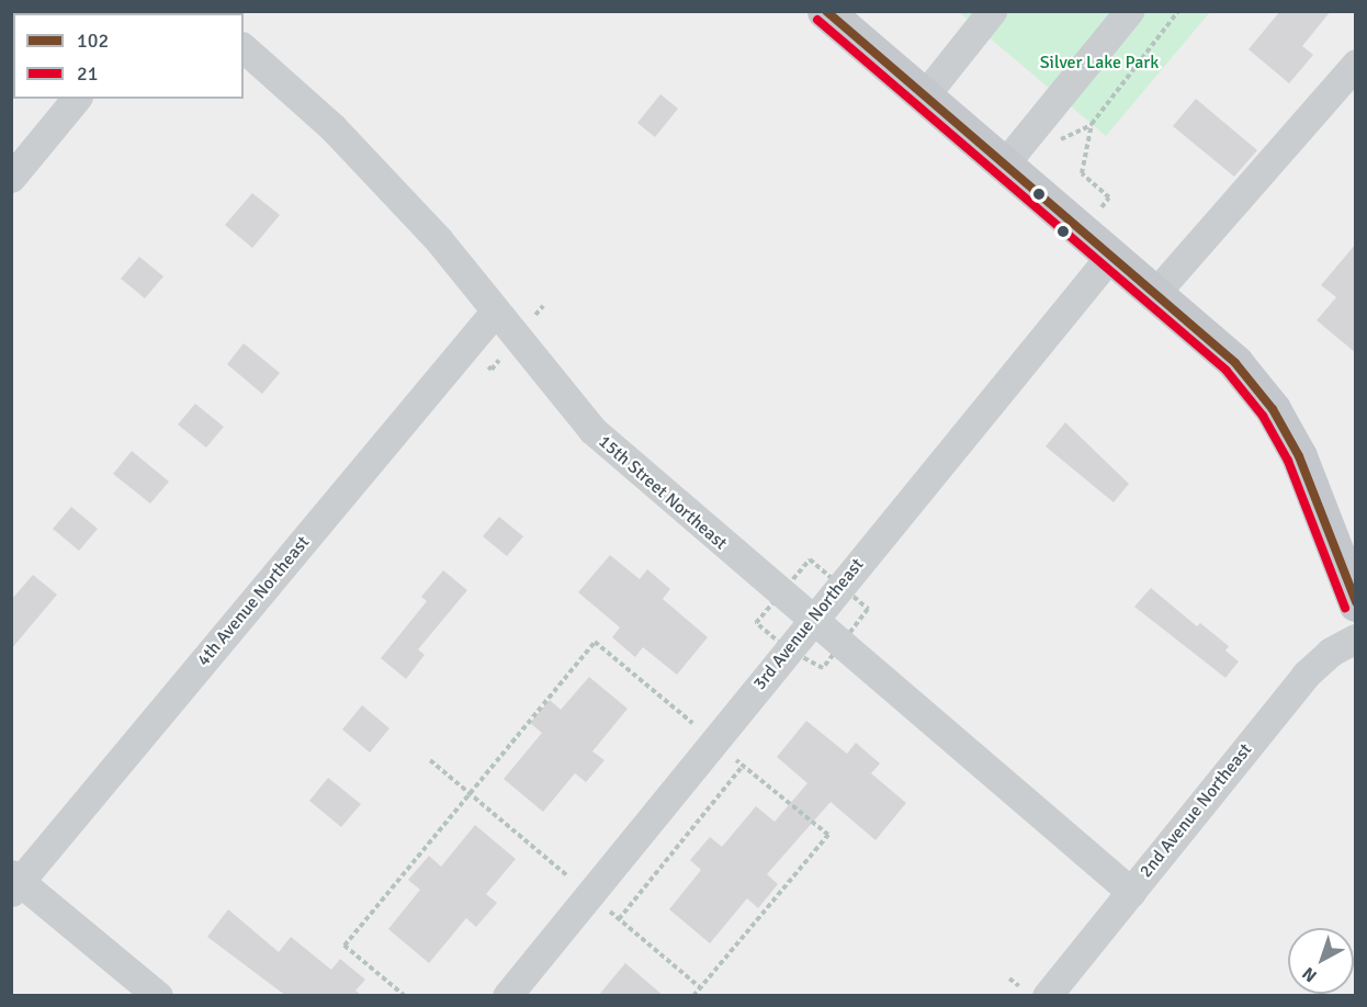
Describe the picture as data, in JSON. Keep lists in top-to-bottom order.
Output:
{
  "streets": {
    "street": [
      "15th Street Northeast",
      "4th Avenue Northeast",
      "3rd Avenue Northeast",
      "2nd Avenue Northeast"
    ]
  },
  "crossings": [
    ["15th Street Northeast", "4th Avenue Northeast"],
    ["15th Street Northeast", "3rd Avenue Northeast"],
    ["15th Street Northeast", "2nd Avenue Northeast"]
  ],
  "parks": ["Silver Lake Park"],
  "lines": ["transit line 102", "transit line 21"],
  "legend": ["102", "21"],
  "north": "bottom left"
}
